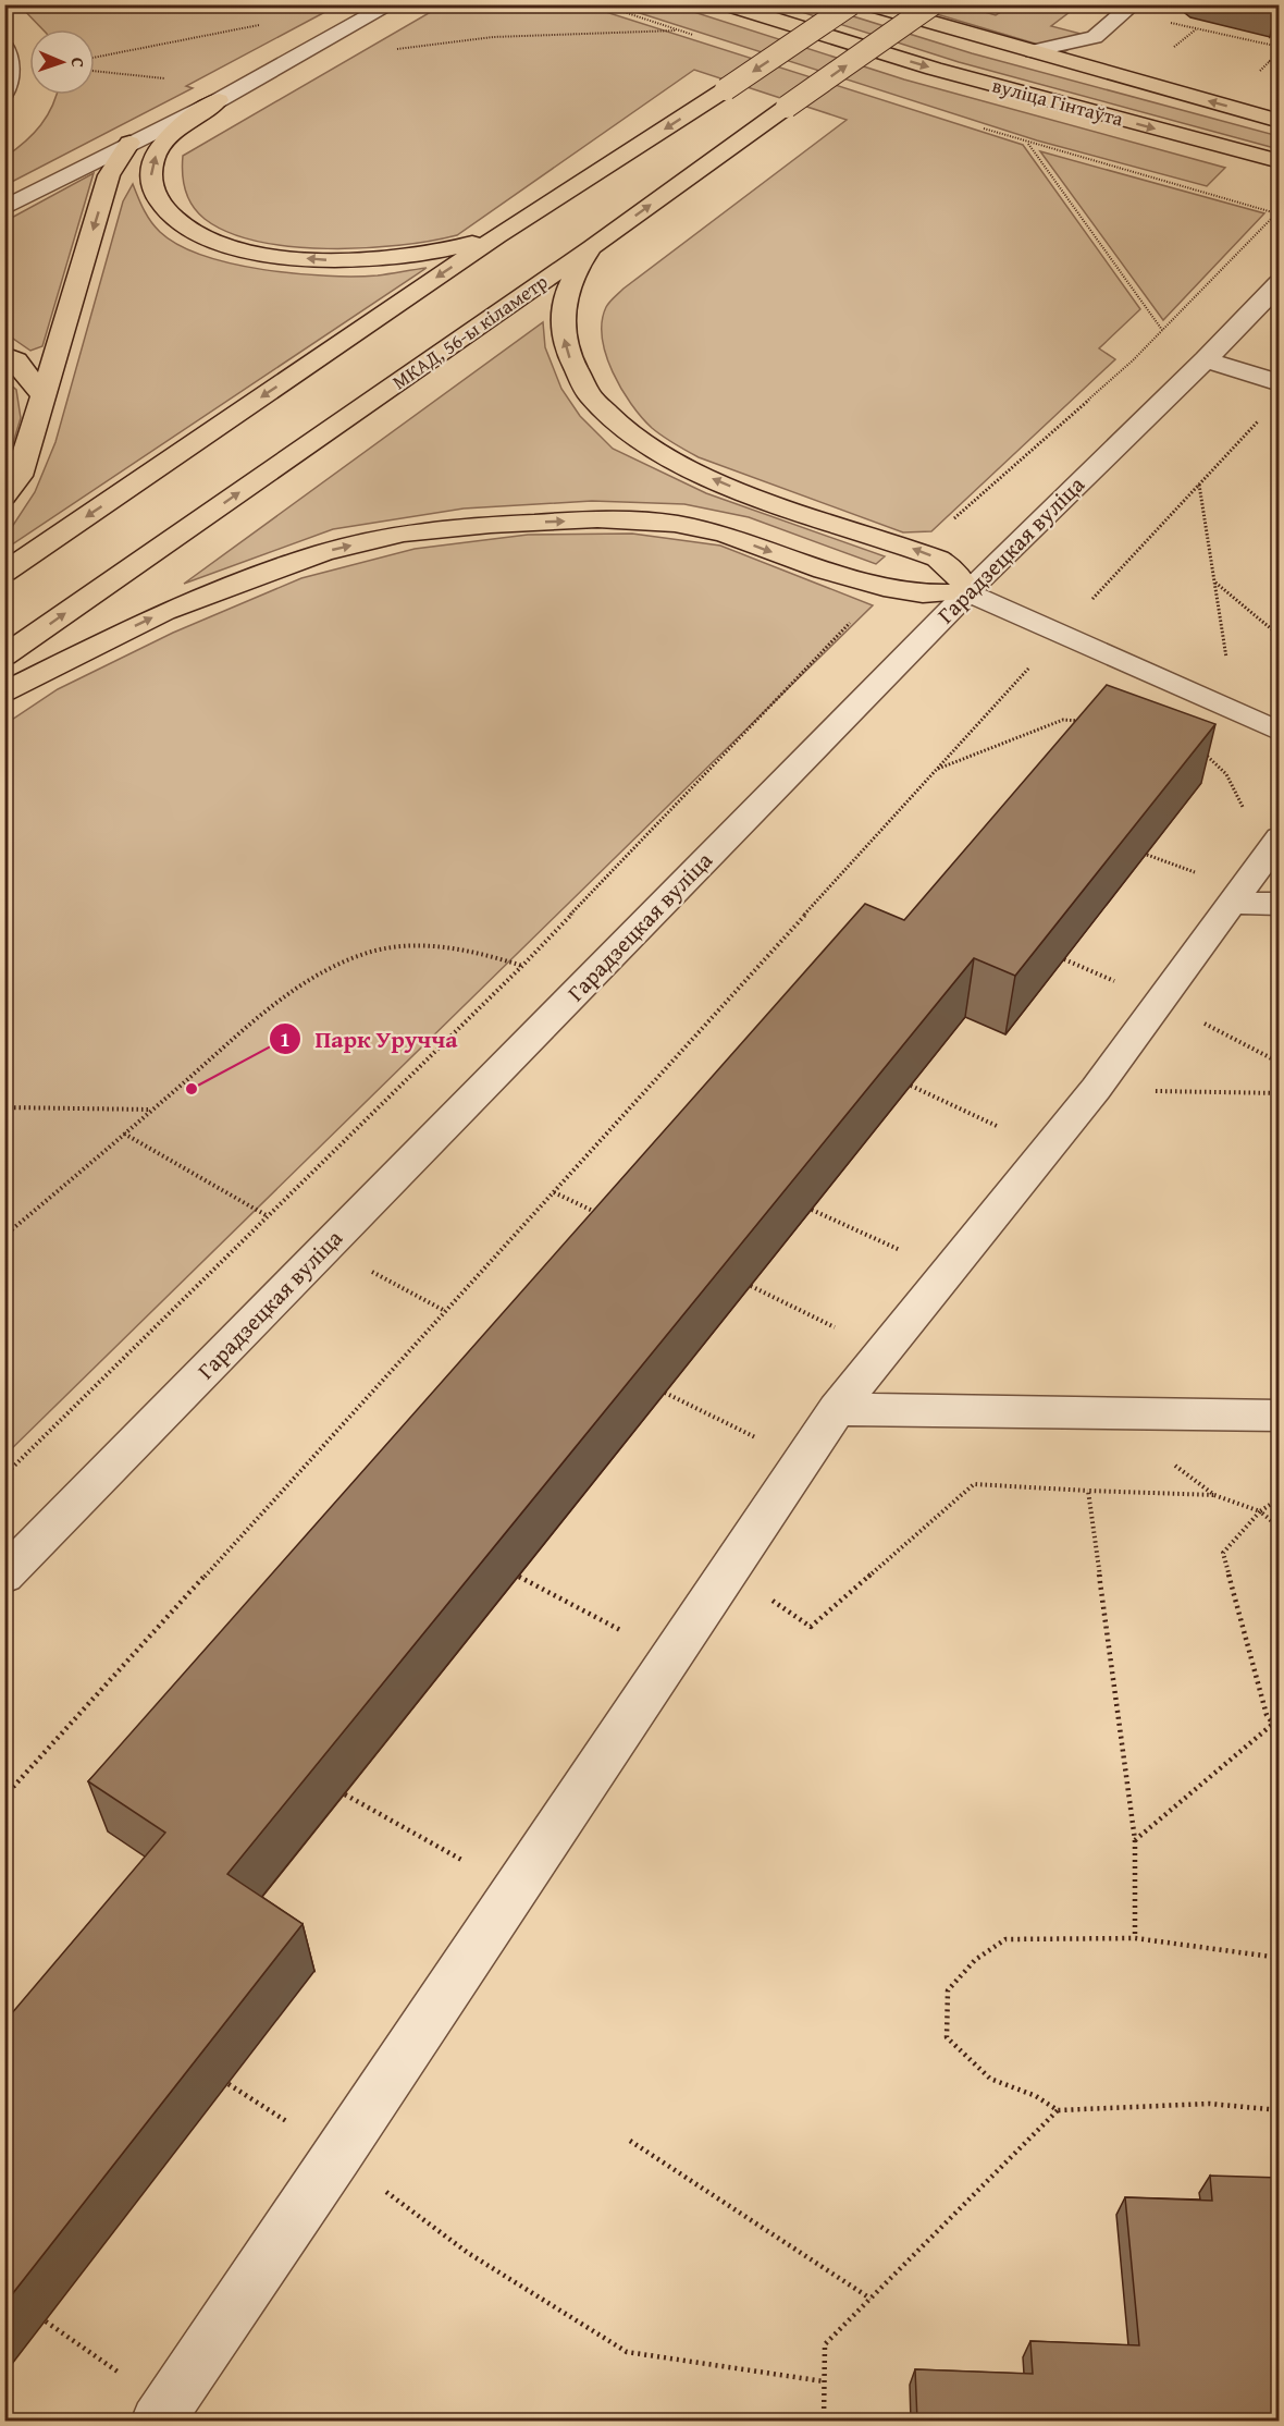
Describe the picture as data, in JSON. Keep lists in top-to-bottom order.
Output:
{
  "streets": {
    "main road": ["вуліца Гінтаўта", "МКАД, 56-ы кіламетр"],
    "street": ["Гарадзецкая вуліца"]
  },
  "places": ["Парк Уручча"],
  "north": "right"
}
